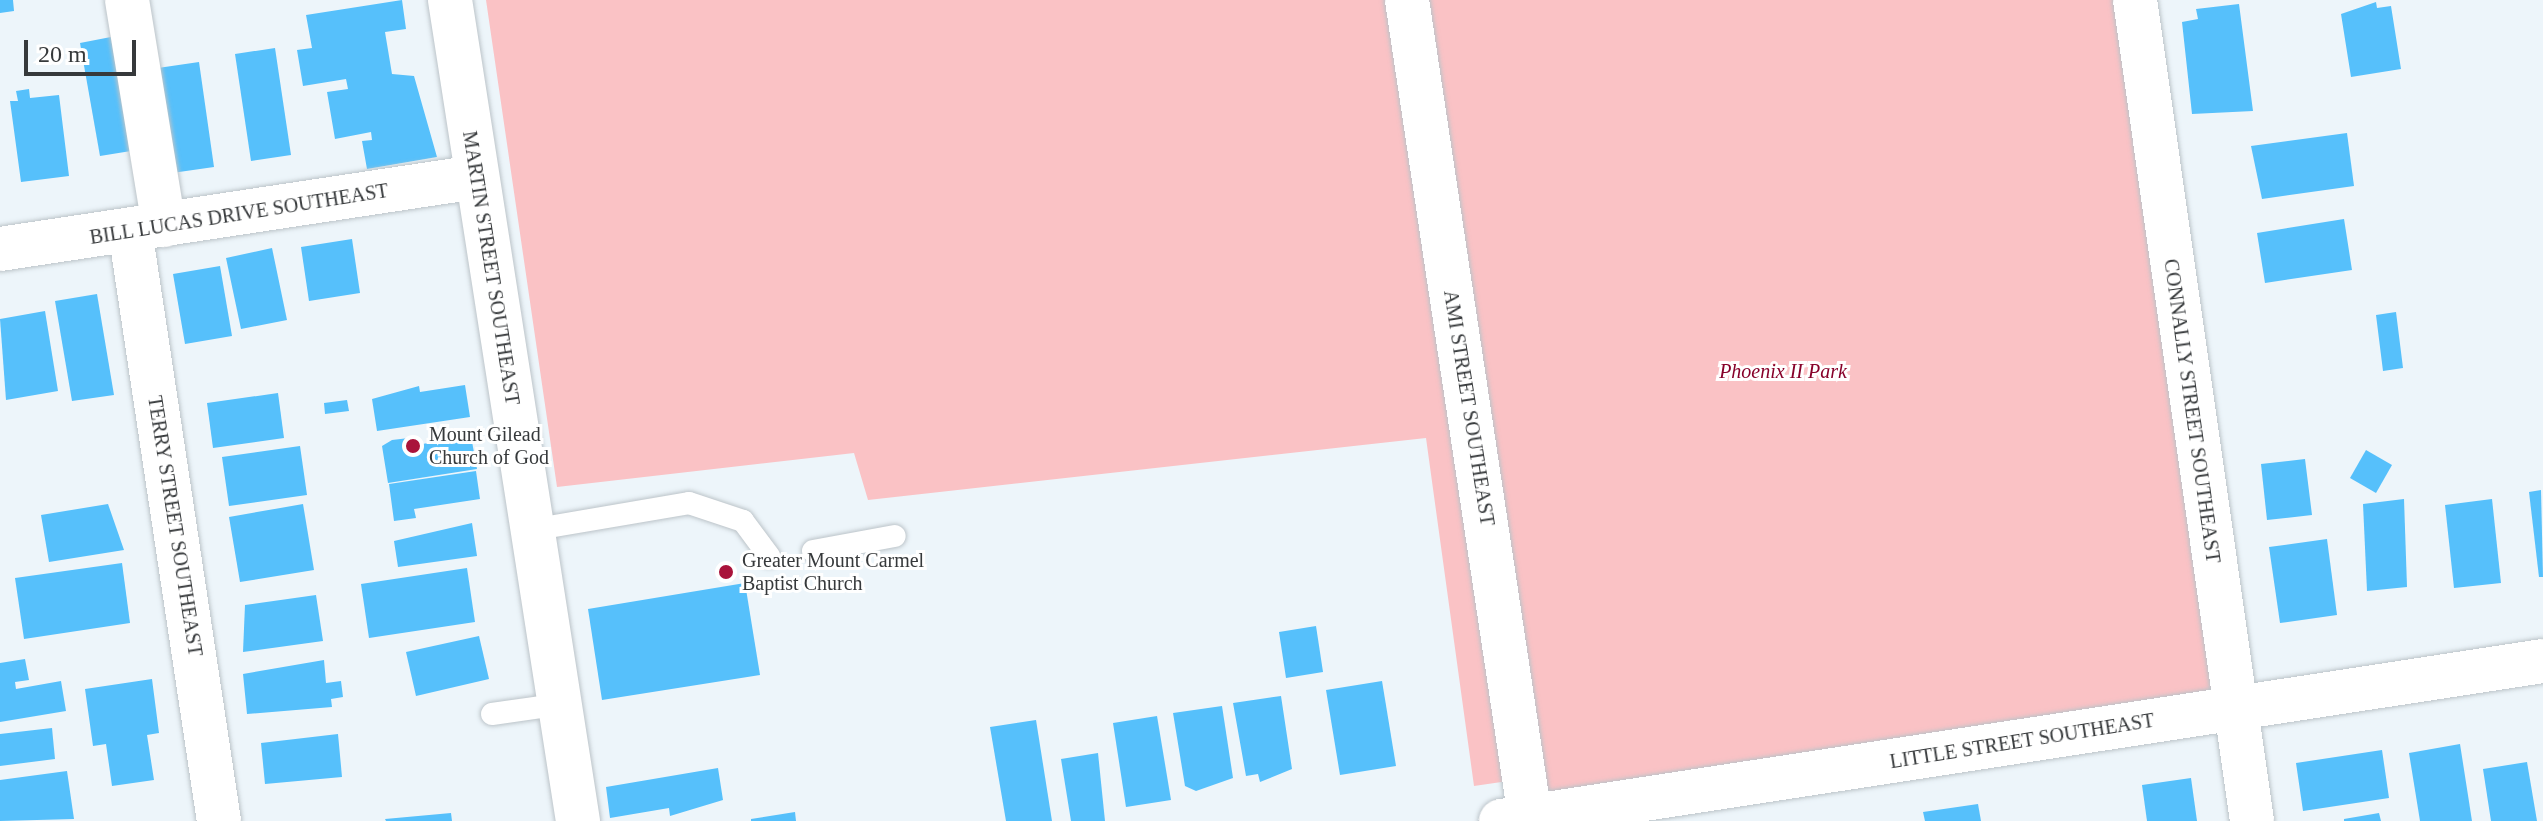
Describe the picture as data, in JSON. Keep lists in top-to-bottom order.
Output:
{
  "streets": {
    "street": [
      "BILL LUCAS DRIVE SOUTHEAST",
      "MARTIN STREET SOUTHEAST",
      "AMI STREET SOUTHEAST",
      "CONNALLY STREET SOUTHEAST",
      "TERRY STREET SOUTHEAST",
      "LITTLE STREET SOUTHEAST"
    ]
  },
  "crossings": [
    ["BILL LUCAS DRIVE SOUTHEAST", "MARTIN STREET SOUTHEAST"],
    ["BILL LUCAS DRIVE SOUTHEAST", "TERRY STREET SOUTHEAST"],
    ["AMI STREET SOUTHEAST", "LITTLE STREET SOUTHEAST"],
    ["CONNALLY STREET SOUTHEAST", "LITTLE STREET SOUTHEAST"]
  ],
  "parks": ["Phoenix II Park"],
  "places": ["Mount Gilead Church of God", "Greater Mount Carmel Baptist Church"],
  "scale_bar": "20 m"
}
